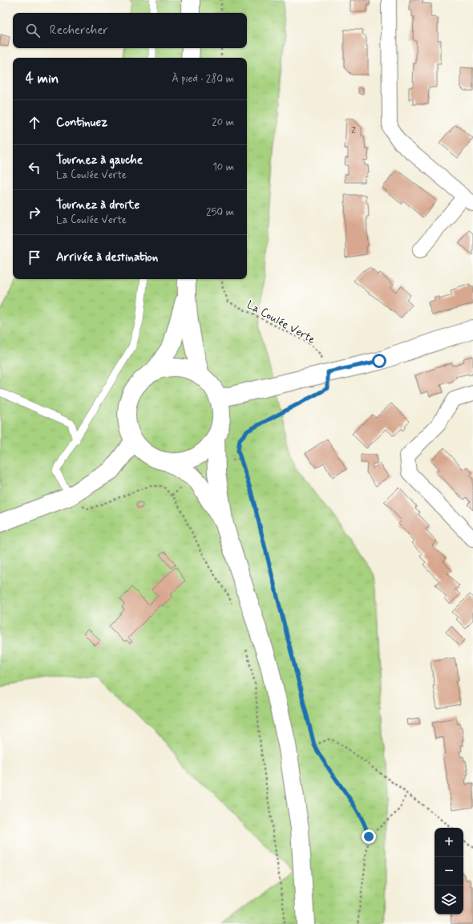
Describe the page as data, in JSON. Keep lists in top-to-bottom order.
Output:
{
  "streets": {
    "path": ["La Coulée Verte"]
  },
  "house_numbers": ["2"],
  "page": {
    "search": "Rechercher",
    "heading": ["4 min", "À pied · 280 m"],
    "list": [
      ["Continuez", "20 m"],
      ["Tournez à gauche", "La Coulée Verte", "10 m"],
      ["Tournez à droite", "La Coulée Verte", "250 m"],
      "Arrivée à destination"
    ],
    "map_buttons": ["+", "−"]
  }
}
